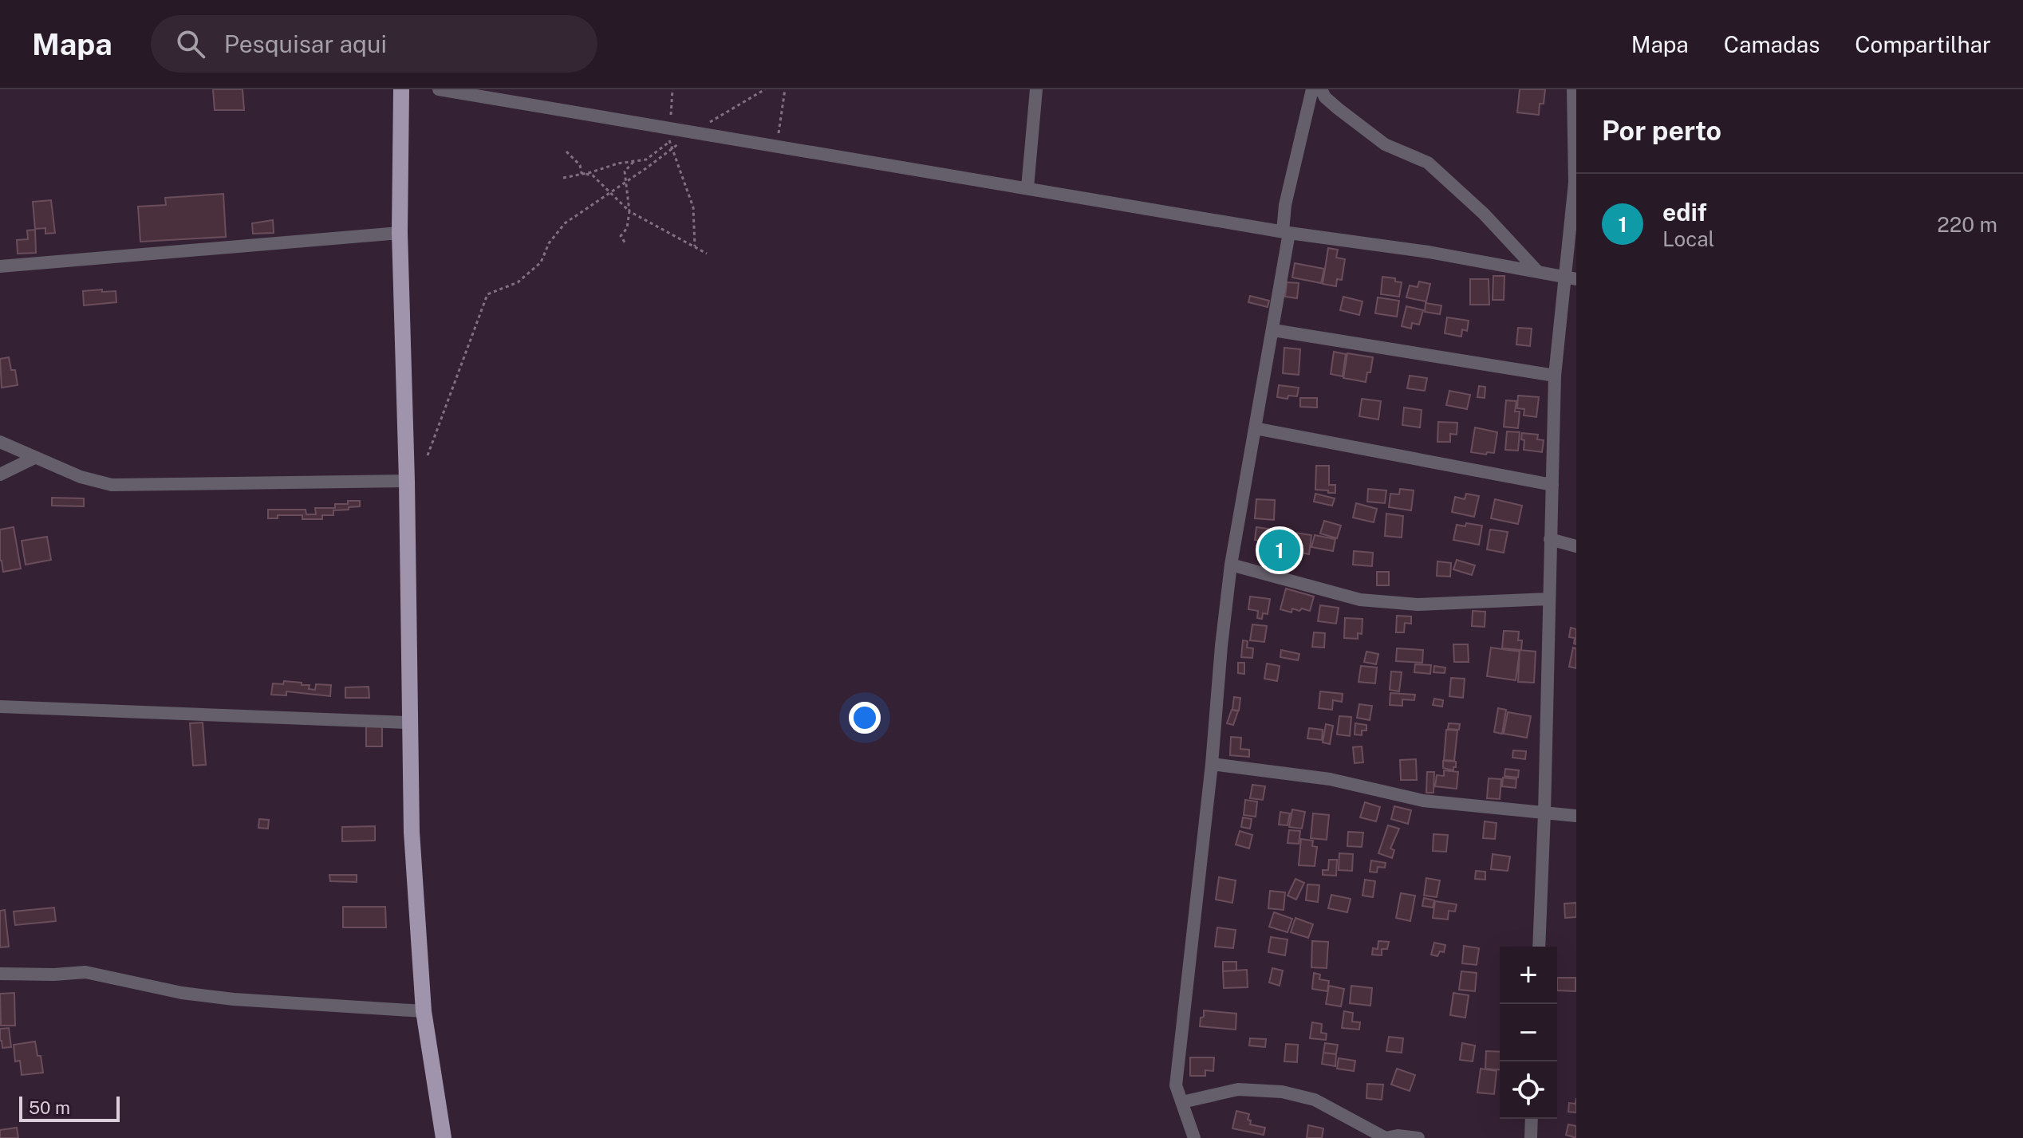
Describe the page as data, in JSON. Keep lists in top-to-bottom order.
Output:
{
  "scale_bar": "50 m",
  "page": {
    "header": "Mapa",
    "search": "Pesquisar aqui",
    "nav": ["Mapa", "Camadas", "Compartilhar"],
    "heading": "Por perto",
    "list": [
      {
        "mark": "1",
        "name": "edif",
        "note": "Local",
        "value": "220 m"
      }
    ],
    "pins": "1",
    "map_buttons": ["+", "−"],
    "scale": "50 m"
  }
}
